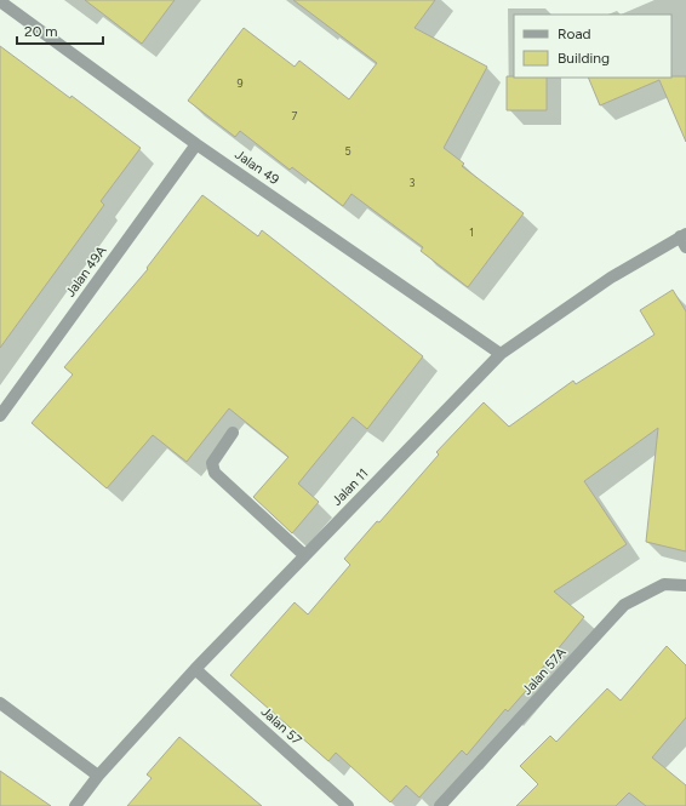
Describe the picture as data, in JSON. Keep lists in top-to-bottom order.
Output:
{
  "streets": {
    "street": [
      "Jalan 49",
      "Jalan 49A",
      "Jalan 11",
      "Jalan 57A",
      "Jalan 57"
    ]
  },
  "crossings": [
    ["Jalan 49", "Jalan 49A"],
    ["Jalan 49", "Jalan 11"],
    ["Jalan 11", "Jalan 57"]
  ],
  "house_numbers": [
    "9",
    "7",
    "5",
    "3",
    "1"
  ],
  "legend": ["Road", "Building"],
  "scale_bar": "20 m"
}
